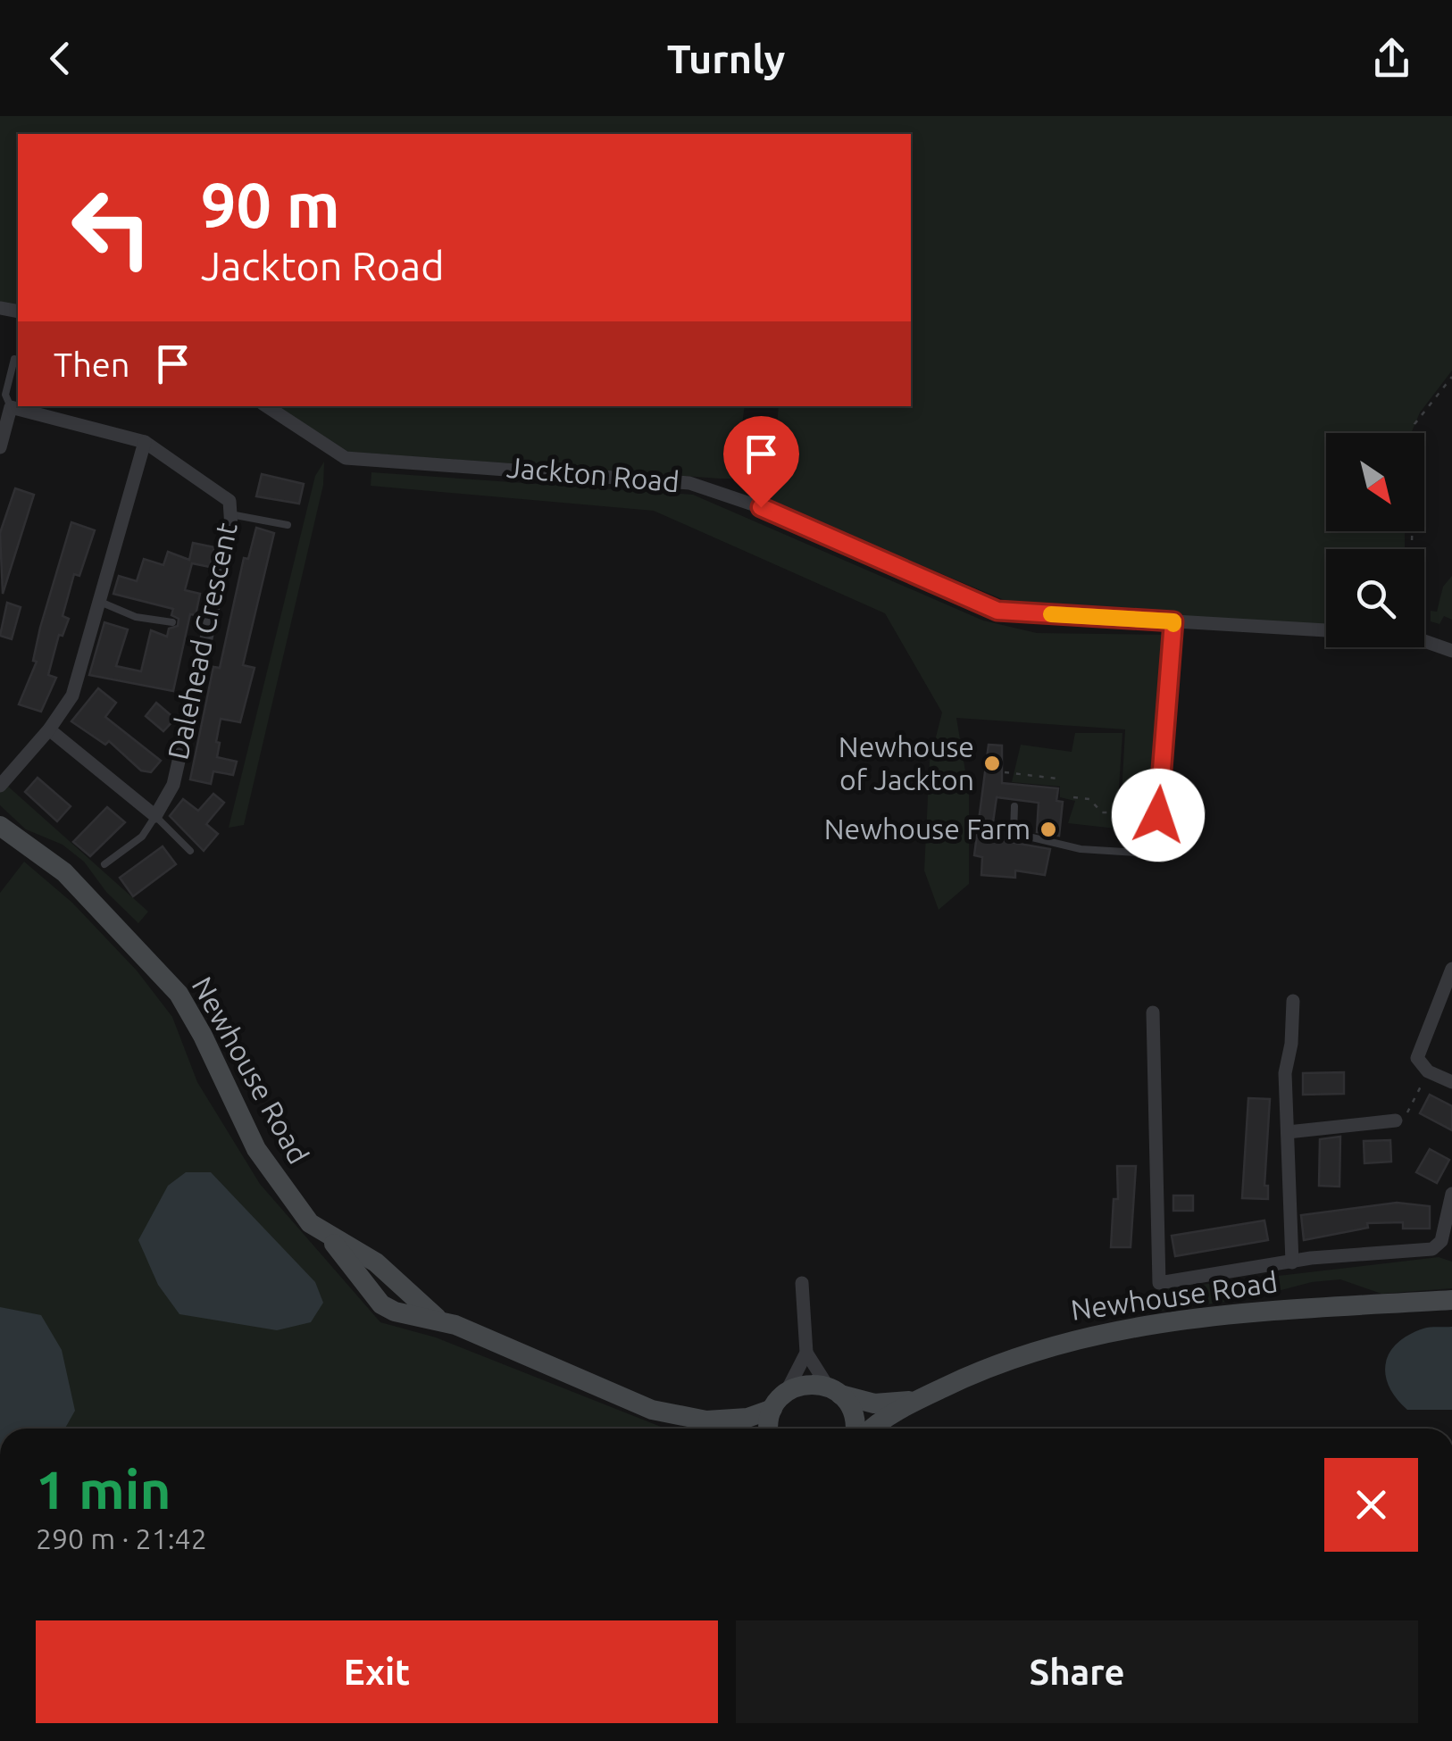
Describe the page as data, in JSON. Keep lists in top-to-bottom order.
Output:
{
  "streets": {
    "street": ["Jackton Road", "Dalehead Crescent", "Newhouse Road"]
  },
  "places": ["Newhouse of Jackton", "Newhouse Farm"],
  "north": "bottom right",
  "page": {
    "header": "Turnly",
    "turn": ["90 m", "Jackton Road"],
    "then": "Then",
    "heading": ["1 min", "290 m · 21:42"],
    "buttons": ["Exit", "Share"]
  }
}
